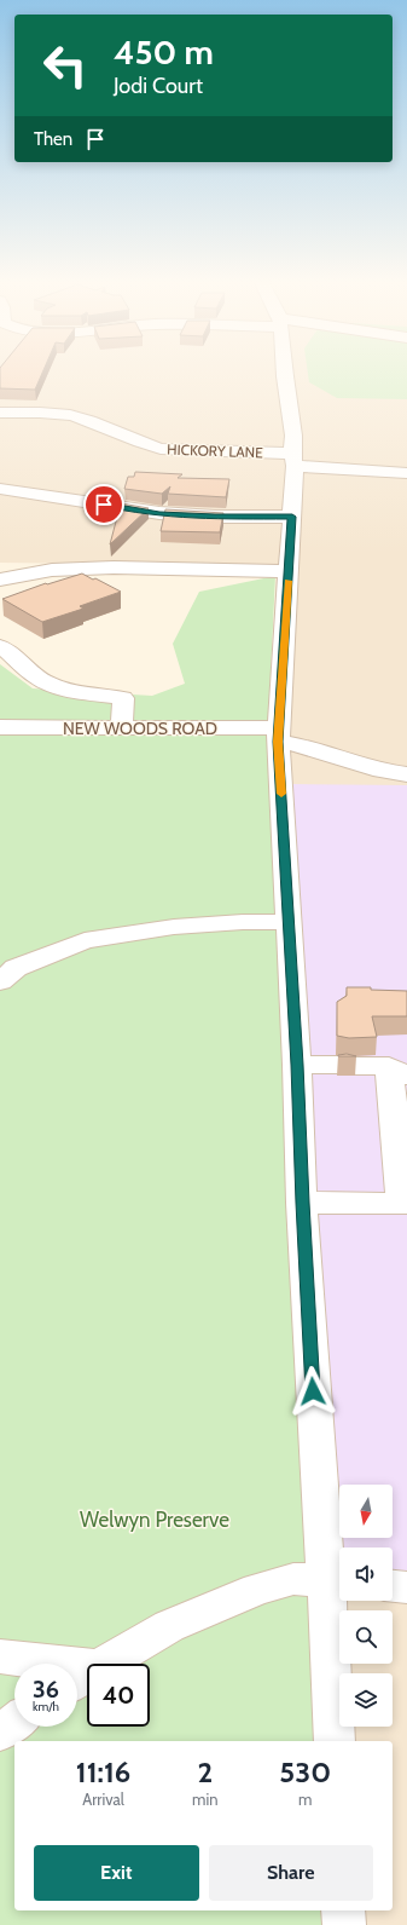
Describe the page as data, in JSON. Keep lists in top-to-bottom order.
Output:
{
  "streets": {
    "street": ["HICKORY LANE", "NEW WOODS ROAD"]
  },
  "parks": ["Welwyn Preserve"],
  "north": "bottom",
  "page": {
    "turn": ["450 m", "Jodi Court"],
    "then": "Then",
    "speed": "36 km/h",
    "limit": "40",
    "eta": [
      "11:16",
      "Arrival",
      "2",
      "min",
      "530",
      "m"
    ],
    "buttons": ["Exit", "Share"]
  }
}
